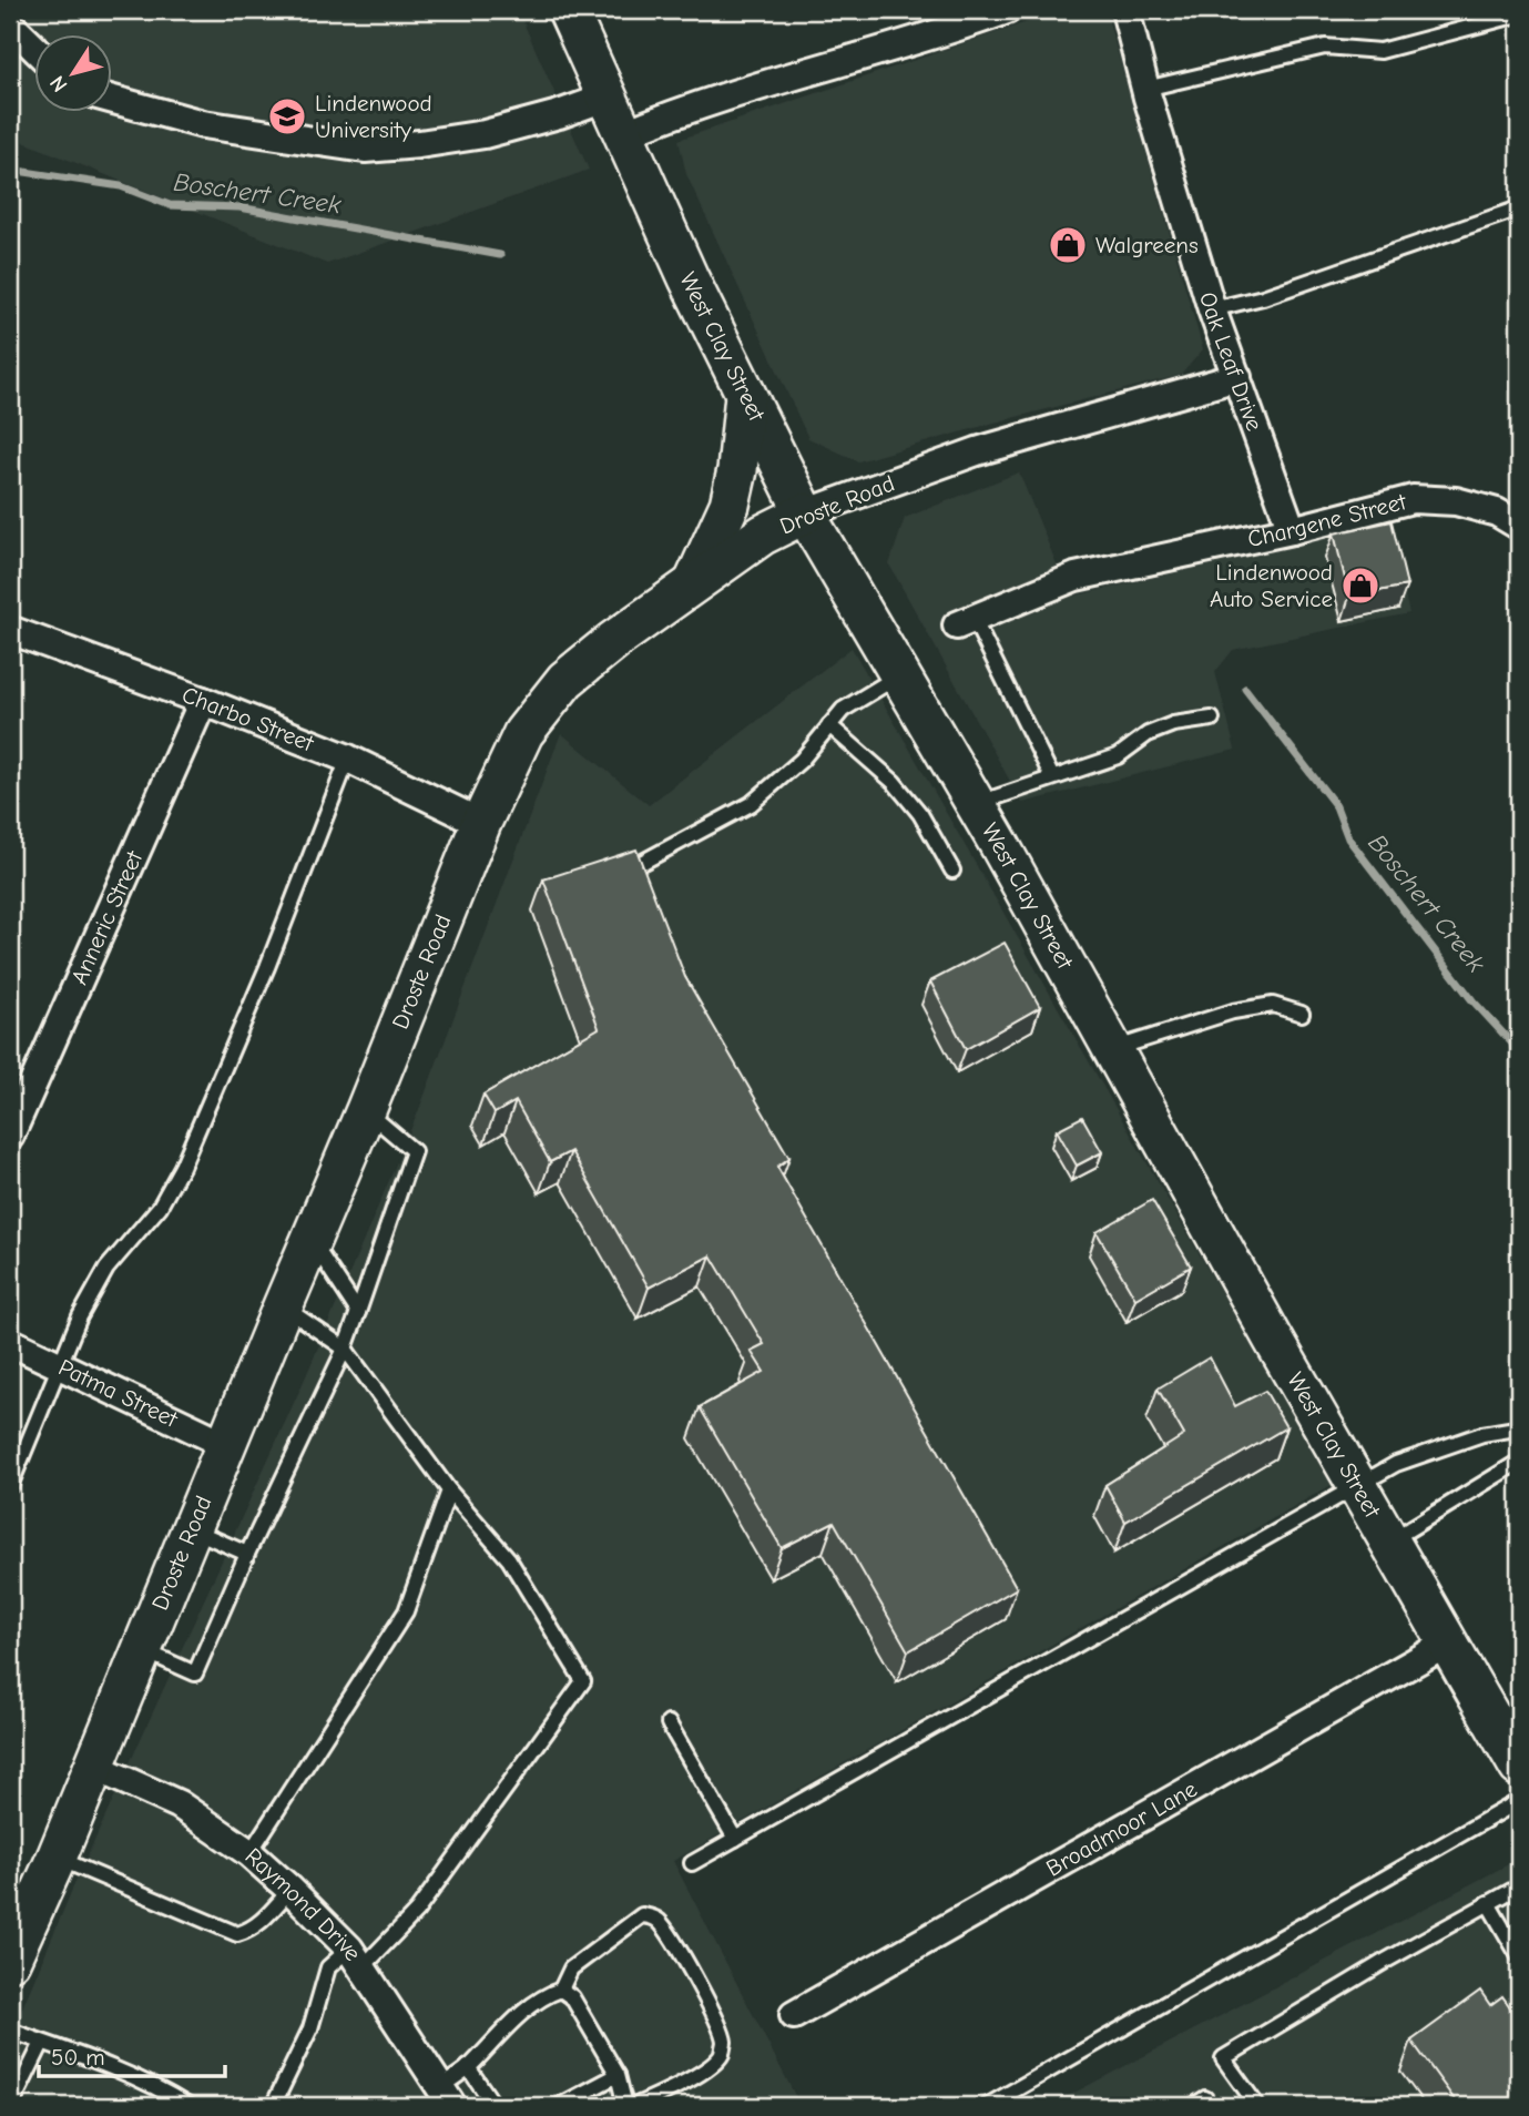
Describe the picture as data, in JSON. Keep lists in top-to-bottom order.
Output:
{
  "streets": {
    "main road": ["West Clay Street", "Droste Road"],
    "street": [
      "Oak Leaf Drive",
      "Chargene Street",
      "Charbo Street",
      "Anneric Street",
      "Patma Street",
      "Broadmoor Lane",
      "Raymond Drive"
    ]
  },
  "crossings": [
    ["West Clay Street", "Droste Road"],
    ["West Clay Street", "Broadmoor Lane"],
    ["Oak Leaf Drive", "Droste Road"],
    ["Oak Leaf Drive", "Chargene Street"],
    ["Droste Road", "Charbo Street"],
    ["Droste Road", "Patma Street"],
    ["Droste Road", "Raymond Drive"],
    ["Charbo Street", "Anneric Street"]
  ],
  "water": ["Boschert Creek"],
  "places": {
    "school or university": ["Lindenwood University"],
    "shop": ["Walgreens", "Lindenwood Auto Service"]
  },
  "scale_bar": "50 m",
  "north": "bottom left"
}
